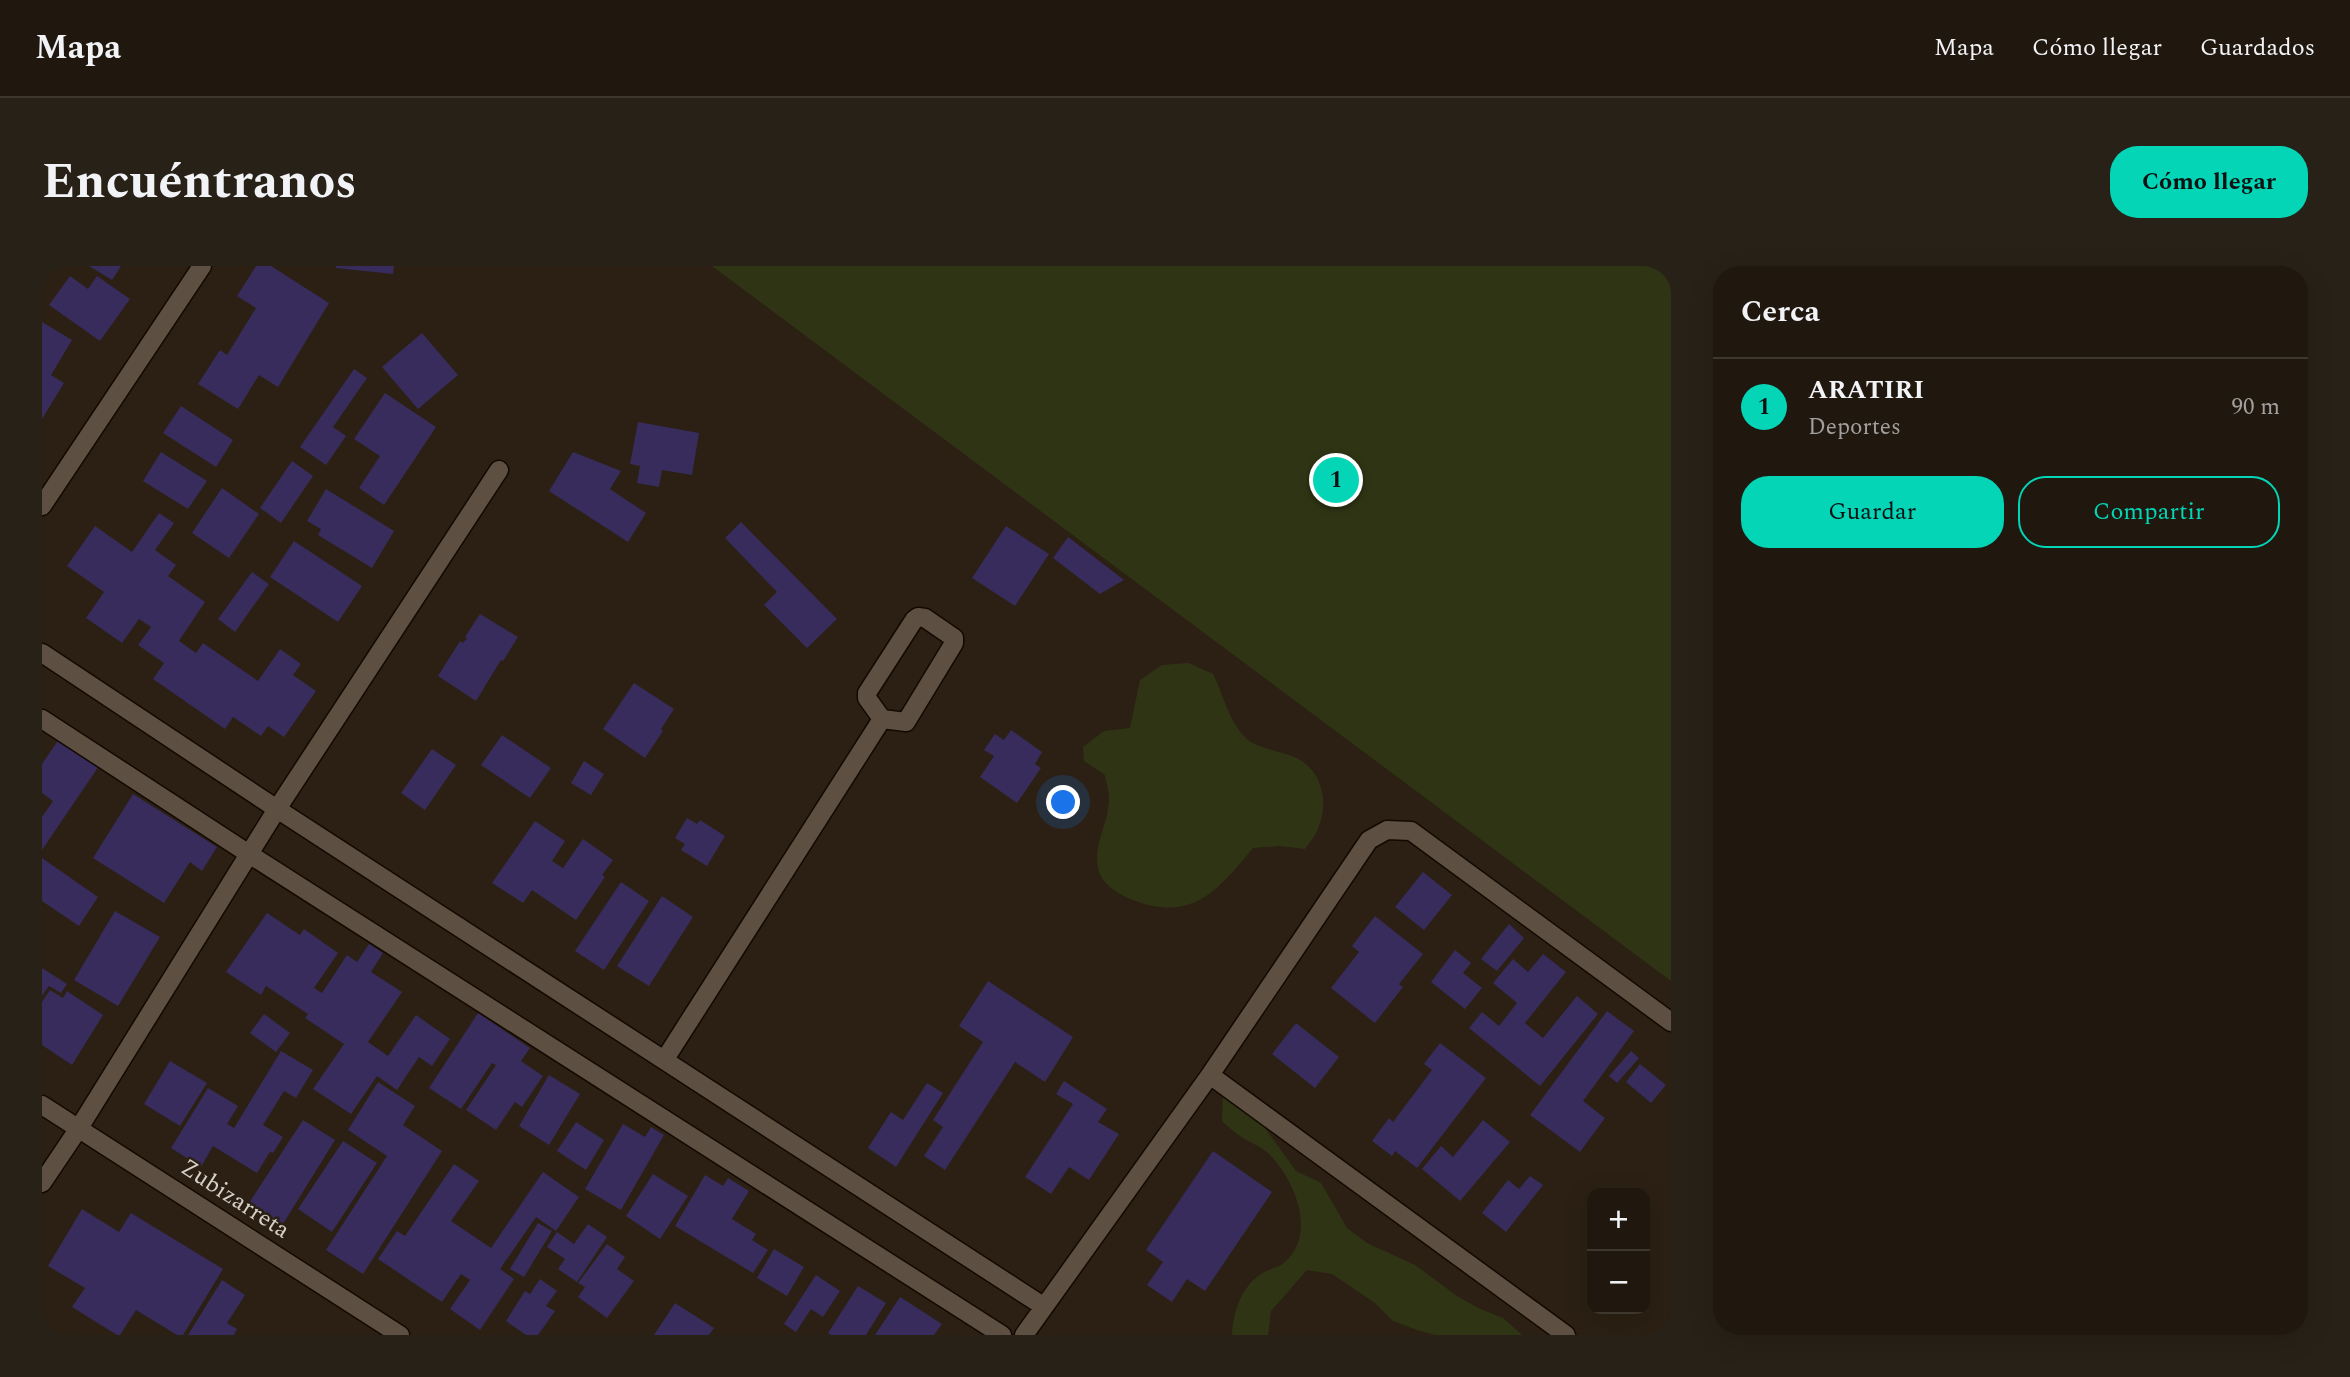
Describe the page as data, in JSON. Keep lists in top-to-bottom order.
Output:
{
  "streets": {
    "street": ["Zubizarreta"]
  },
  "page": {
    "header": "Mapa",
    "nav": ["Mapa", "Cómo llegar", "Guardados"],
    "title": "Encuéntranos",
    "buttons": [
      "Cómo llegar",
      ["Guardar", "Compartir"]
    ],
    "heading": "Cerca",
    "list": [
      {
        "mark": "1",
        "name": "ARATIRI",
        "note": "Deportes",
        "value": "90 m"
      }
    ],
    "pins": "1",
    "map_buttons": ["+", "−"]
  }
}
